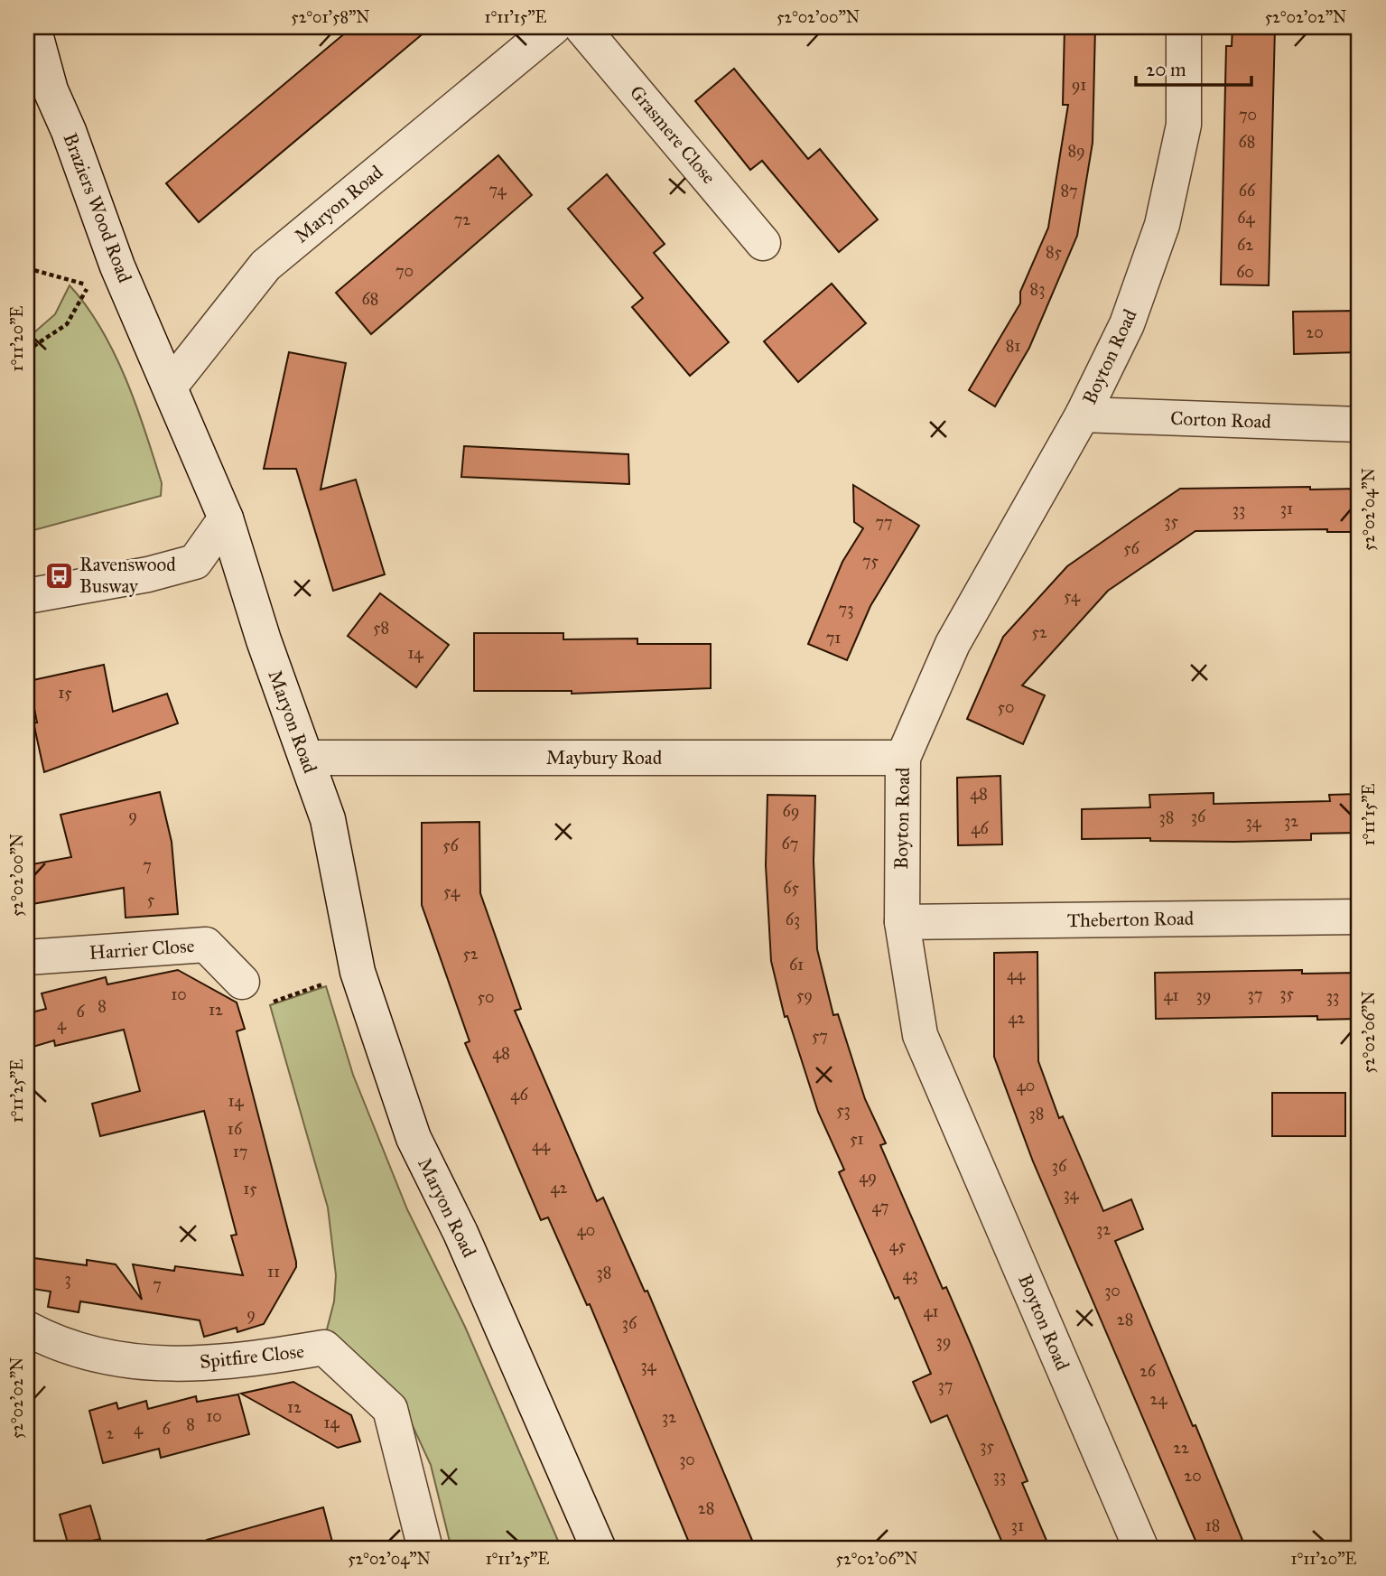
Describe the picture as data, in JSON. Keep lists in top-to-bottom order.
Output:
{
  "streets": {
    "street": [
      "Grasmere Close",
      "Maryon Road",
      "Braziers Wood Road",
      "Boyton Road",
      "Corton Road",
      "Maybury Road",
      "Theberton Road",
      "Harrier Close",
      "Spitfire Close"
    ]
  },
  "crossings": [
    ["Maryon Road", "Braziers Wood Road"],
    ["Maryon Road", "Maybury Road"],
    ["Boyton Road", "Corton Road"],
    ["Boyton Road", "Maybury Road"],
    ["Boyton Road", "Theberton Road"]
  ],
  "places": {
    "bus stop": ["Ravenswood Busway"]
  },
  "house_numbers": [
    "91",
    "70",
    "68",
    "89",
    "74",
    "87",
    "66",
    "64",
    "72",
    "62",
    "85",
    "70",
    "60",
    "83",
    "68",
    "20",
    "81",
    "31",
    "33",
    "35",
    "77",
    "56",
    "75",
    "54",
    "73",
    "58",
    "52",
    "71",
    "14",
    "15",
    "50",
    "48",
    "69",
    "9",
    "36",
    "38",
    "32",
    "34",
    "46",
    "67",
    "56",
    "7",
    "65",
    "54",
    "5",
    "63",
    "52",
    "61",
    "44",
    "35",
    "10",
    "37",
    "59",
    "41",
    "39",
    "33",
    "50",
    "8",
    "12",
    "6",
    "42",
    "4",
    "57",
    "48",
    "40",
    "46",
    "14",
    "53",
    "38",
    "16",
    "51",
    "44",
    "17",
    "36",
    "49",
    "42",
    "15",
    "34",
    "47",
    "32",
    "40",
    "45",
    "11",
    "38",
    "43",
    "3",
    "7",
    "30",
    "41",
    "9",
    "28",
    "36",
    "39",
    "34",
    "26",
    "37",
    "24",
    "12",
    "10",
    "32",
    "14",
    "8",
    "4",
    "6",
    "2",
    "35",
    "22",
    "30",
    "33",
    "20",
    "28",
    "31",
    "18"
  ],
  "scale_bar": "20 m",
  "coordinates": [
    "52°01'58\"N",
    "1°11'15\"E",
    "52°02'00\"N",
    "52°02'02\"N",
    "1°11'20\"E",
    "52°02'04\"N",
    "52°02'06\"N",
    "1°11'25\"E"
  ]
}
